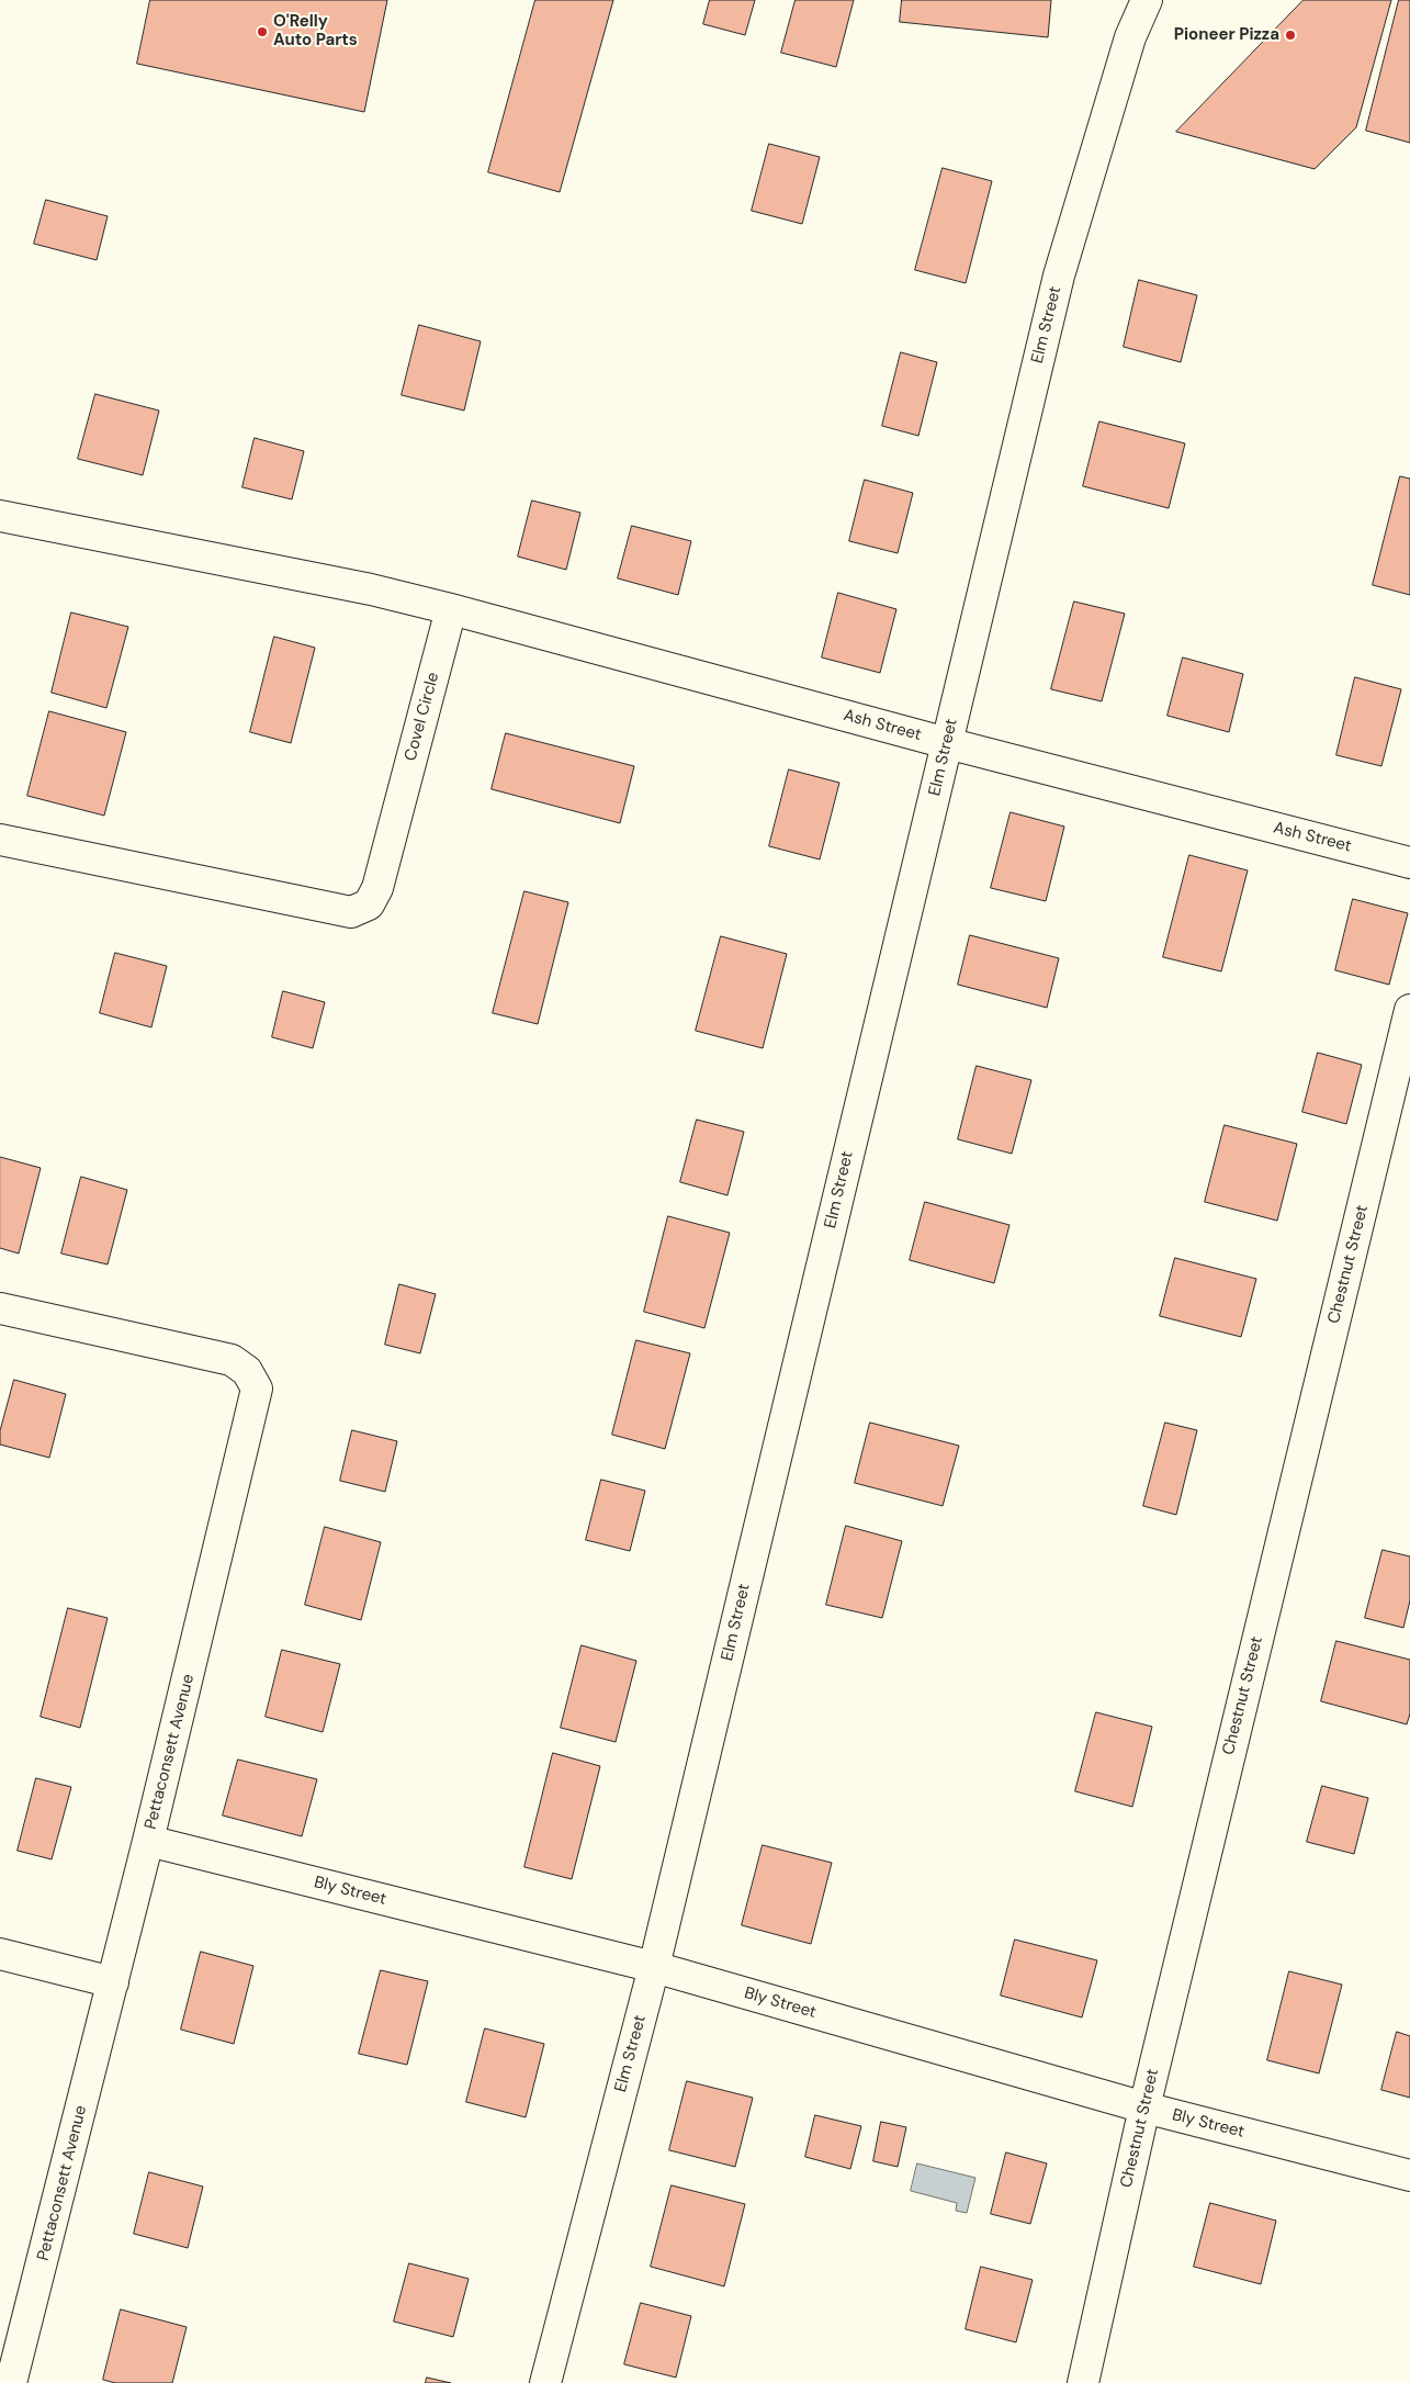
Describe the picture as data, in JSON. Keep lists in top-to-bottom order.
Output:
{
  "streets": {
    "street": [
      "Elm Street",
      "Covel Circle",
      "Ash Street",
      "Chestnut Street",
      "Pettaconsett Avenue",
      "Bly Street"
    ]
  },
  "crossings": [
    ["Elm Street", "Ash Street"],
    ["Elm Street", "Bly Street"],
    ["Covel Circle", "Ash Street"],
    ["Chestnut Street", "Bly Street"],
    ["Pettaconsett Avenue", "Bly Street"]
  ],
  "places": ["O'Relly Auto Parts", "Pioneer Pizza"]
}
